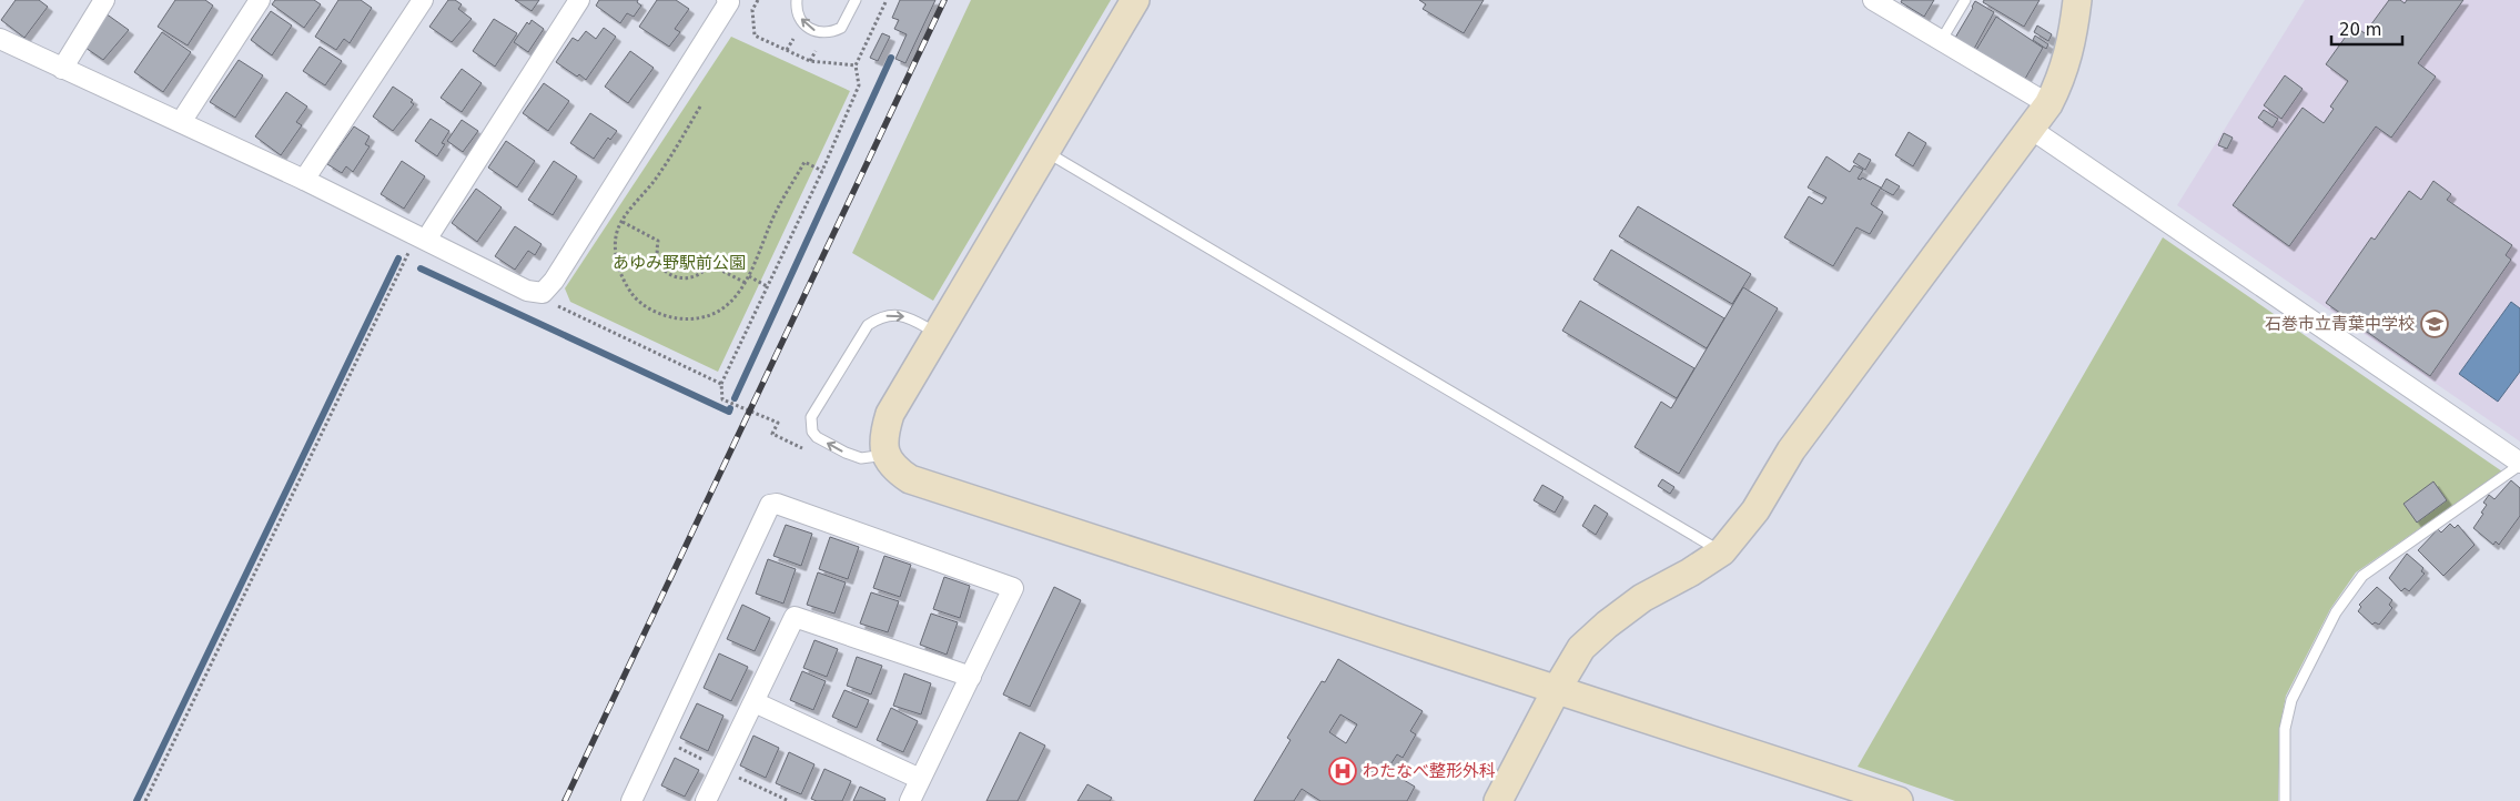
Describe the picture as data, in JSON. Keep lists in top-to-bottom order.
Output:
{
  "parks": ["あゆみ野駅前公園"],
  "places": {
    "school or university": ["石巻市立青葉中学校"],
    "hospital": ["わたなべ整形外科"]
  },
  "scale_bar": "20 m"
}
